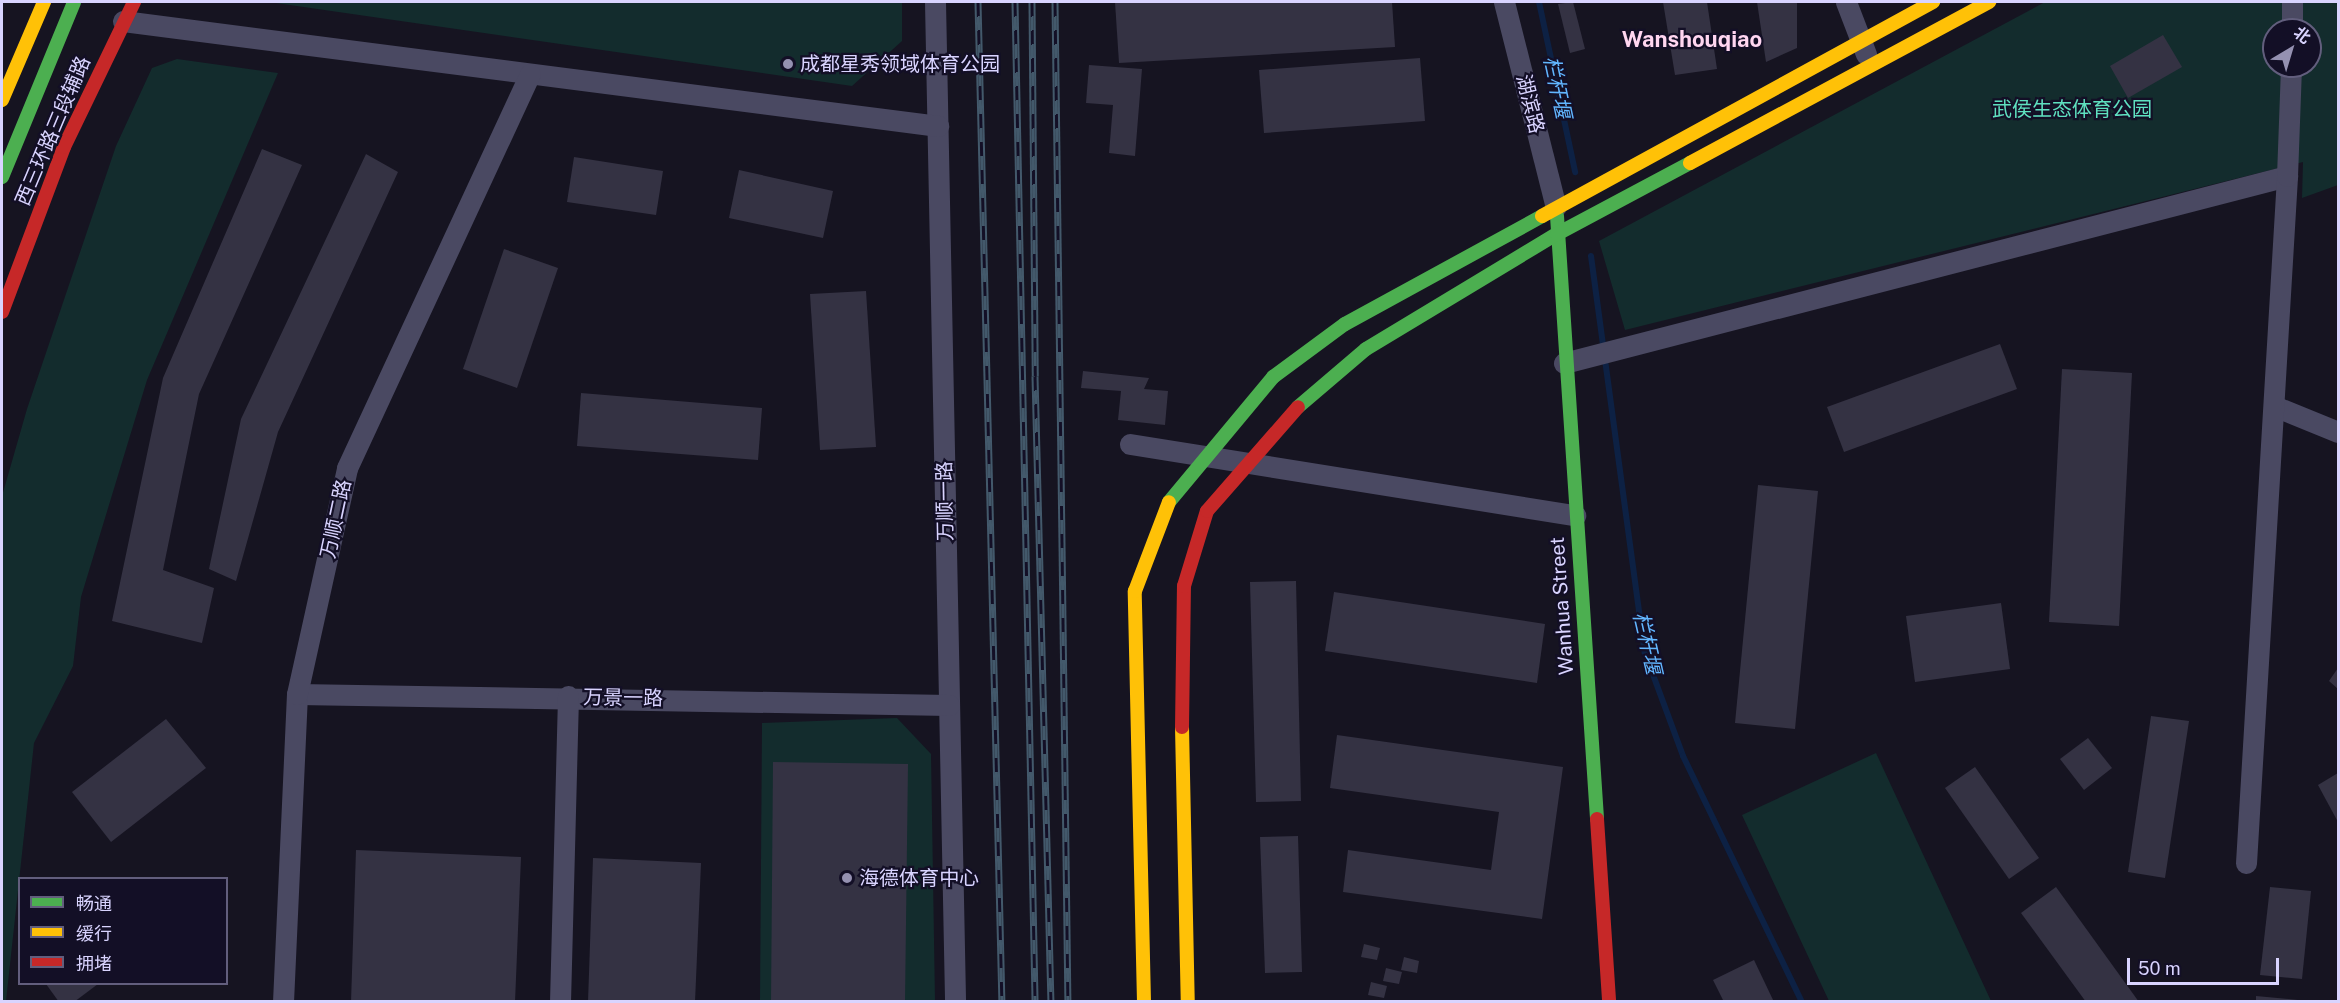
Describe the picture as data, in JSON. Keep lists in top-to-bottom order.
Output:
{
  "streets": {
    "main road": ["西三环路三段辅路", "Wanhua Street"],
    "street": [
      "湖滨路",
      "万顺一路",
      "万顺二路",
      "万景一路"
    ]
  },
  "crossings": [
    ["湖滨路", "Wanhua Street"],
    ["万顺一路", "万景一路"],
    ["万顺二路", "万景一路"]
  ],
  "districts": ["Wanshouqiao"],
  "water": ["栏杆堰"],
  "parks": ["武侯生态体育公园"],
  "places": ["成都星秀领域体育公园", "海德体育中心"],
  "legend": ["畅通", "缓行", "拥堵"],
  "scale_bar": "50 m",
  "north": "top right"
}
